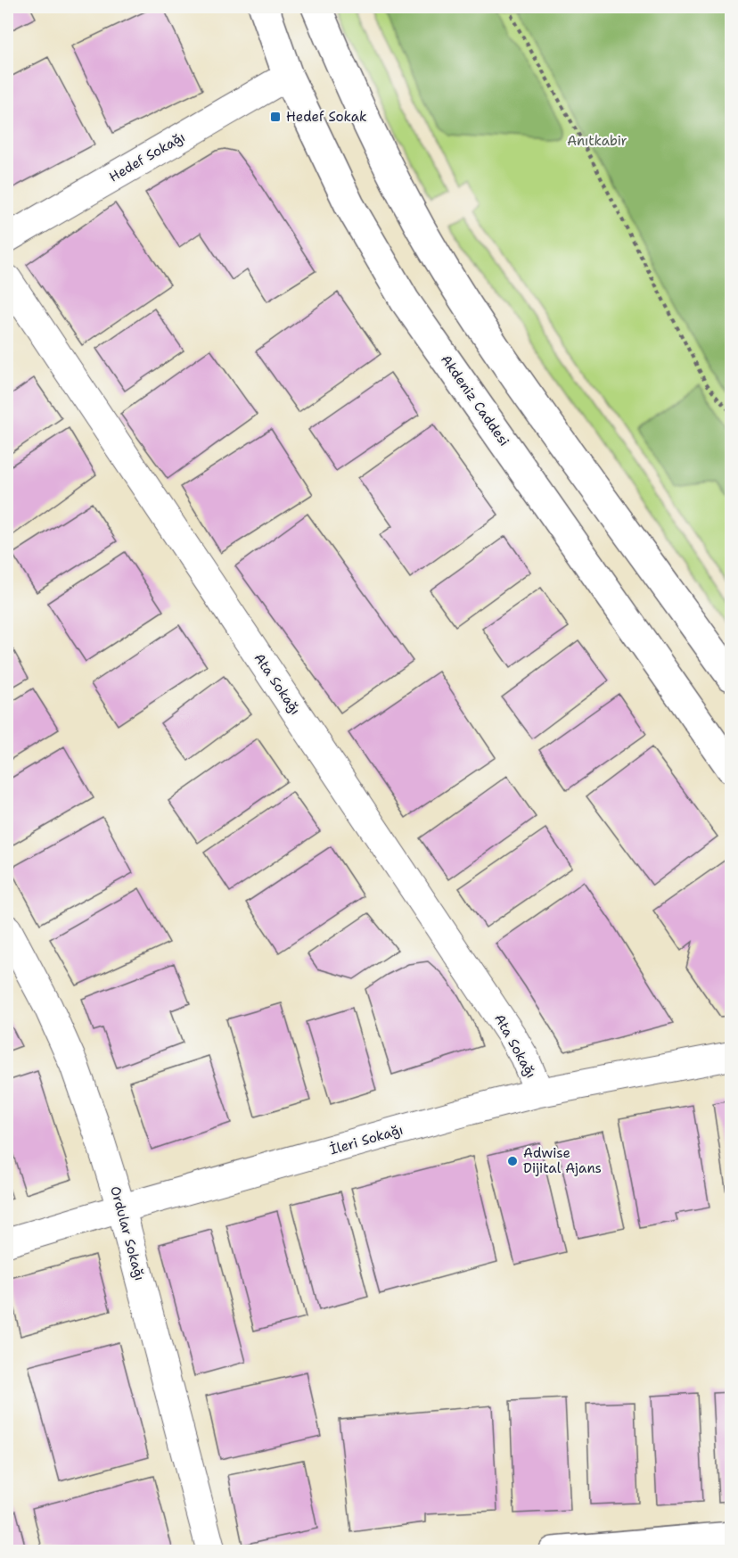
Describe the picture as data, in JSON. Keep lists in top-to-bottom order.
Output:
{
  "streets": {
    "main road": ["Akdeniz Caddesi"],
    "street": [
      "Hedef Sokağı",
      "Ata Sokağı",
      "İleri Sokağı",
      "Ordular Sokağı"
    ]
  },
  "crossings": [
    ["Hedef Sokağı", "Akdeniz Caddesi"],
    ["Ata Sokağı", "İleri Sokağı"],
    ["İleri Sokağı", "Ordular Sokağı"]
  ],
  "parks": ["Anıtkabir"],
  "places": {
    "transit": ["Hedef Sokak"],
    "other": ["Adwise Dijital Ajans"]
  }
}
